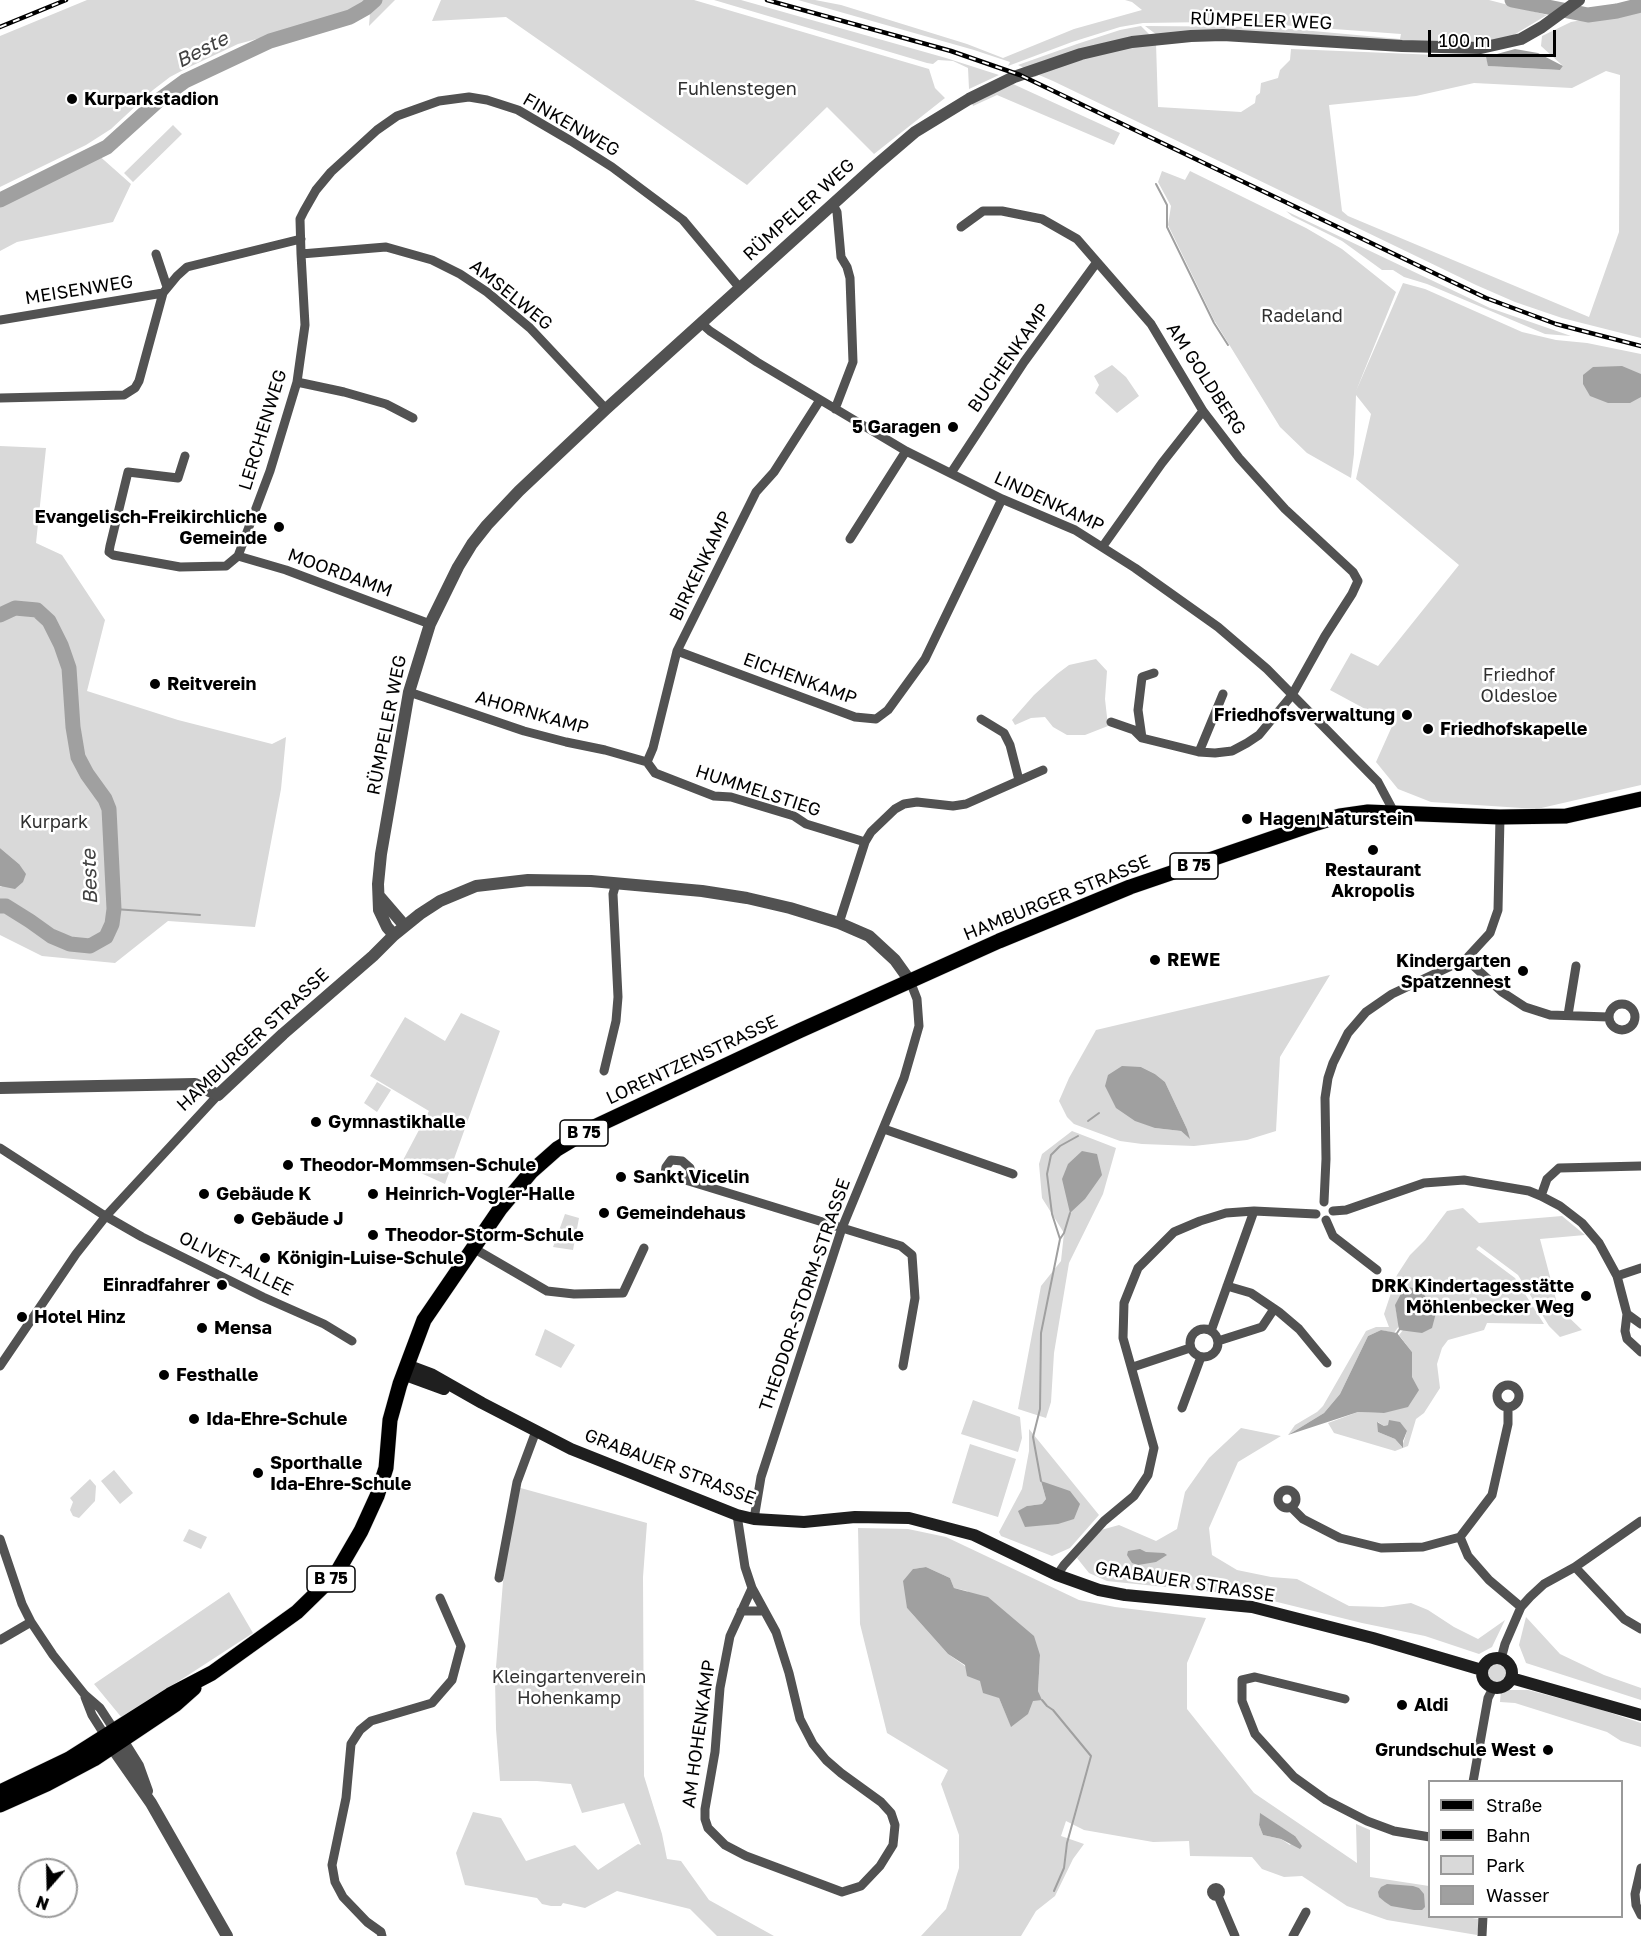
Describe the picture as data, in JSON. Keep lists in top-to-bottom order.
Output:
{
  "streets": {
    "main road": [
      "B 75",
      "HAMBURGER STRASSE",
      "LORENTZENSTRASSE",
      "GRABAUER STRASSE"
    ],
    "street": [
      "RÜMPELER WEG",
      "FINKENWEG",
      "MEISENWEG",
      "AMSELWEG",
      "BUCHENKAMP",
      "AM GOLDBERG",
      "LERCHENWEG",
      "LINDENKAMP",
      "BIRKENKAMP",
      "MOORDAMM",
      "EICHENKAMP",
      "AHORNKAMP",
      "HUMMELSTIEG",
      "OLIVET-ALLEE",
      "THEODOR-STORM-STRASSE",
      "AM HOHENKAMP"
    ]
  },
  "crossings": [
    ["RÜMPELER WEG", "FINKENWEG"],
    ["RÜMPELER WEG", "AMSELWEG"],
    ["RÜMPELER WEG", "LINDENKAMP"],
    ["RÜMPELER WEG", "MOORDAMM"],
    ["RÜMPELER WEG", "AHORNKAMP"],
    ["RÜMPELER WEG", "HAMBURGER STRASSE"],
    ["FINKENWEG", "LERCHENWEG"],
    ["AMSELWEG", "LERCHENWEG"],
    ["BUCHENKAMP", "AM GOLDBERG"],
    ["BUCHENKAMP", "LINDENKAMP"],
    ["AM GOLDBERG", "LINDENKAMP"],
    ["LERCHENWEG", "MOORDAMM"],
    ["LINDENKAMP", "BIRKENKAMP"],
    ["LINDENKAMP", "EICHENKAMP"],
    ["LINDENKAMP", "HAMBURGER STRASSE"],
    ["BIRKENKAMP", "EICHENKAMP"],
    ["BIRKENKAMP", "AHORNKAMP"],
    ["BIRKENKAMP", "HUMMELSTIEG"],
    ["AHORNKAMP", "HUMMELSTIEG"],
    ["B 75", "LORENTZENSTRASSE"],
    ["HAMBURGER STRASSE", "LORENTZENSTRASSE"],
    ["HAMBURGER STRASSE", "OLIVET-ALLEE"],
    ["HAMBURGER STRASSE", "THEODOR-STORM-STRASSE"],
    ["LORENTZENSTRASSE", "THEODOR-STORM-STRASSE"],
    ["LORENTZENSTRASSE", "GRABAUER STRASSE"],
    ["THEODOR-STORM-STRASSE", "GRABAUER STRASSE"],
    ["GRABAUER STRASSE", "AM HOHENKAMP"]
  ],
  "water": ["Beste"],
  "parks": [
    "Fuhlenstegen",
    "Radeland",
    "Friedhof Oldesloe",
    "Kurpark",
    "Kleingartenverein Hohenkamp"
  ],
  "places": [
    "Kurparkstadion",
    "5 Garagen",
    "Evangelisch-Freikirchliche Gemeinde",
    "Reitverein",
    "Friedhofsverwaltung",
    "Friedhofskapelle",
    "Hagen Naturstein",
    "Restaurant Akropolis",
    "REWE",
    "Kindergarten Spatzennest",
    "Gymnastikhalle",
    "Theodor-Mommsen-Schule",
    "Sankt Vicelin",
    "Gebäude K",
    "Heinrich-Vogler-Halle",
    "Gemeindehaus",
    "Gebäude J",
    "Theodor-Storm-Schule",
    "Königin-Luise-Schule",
    "Einradfahrer",
    "DRK Kindertagesstätte Möhlenbecker Weg",
    "Hotel Hinz",
    "Mensa",
    "Festhalle",
    "Ida-Ehre-Schule",
    "Sporthalle Ida-Ehre-Schule",
    "Aldi",
    "Grundschule West"
  ],
  "legend": [
    "Straße",
    "Bahn",
    "Park",
    "Wasser"
  ],
  "scale_bar": "100 m",
  "north": "bottom"
}
